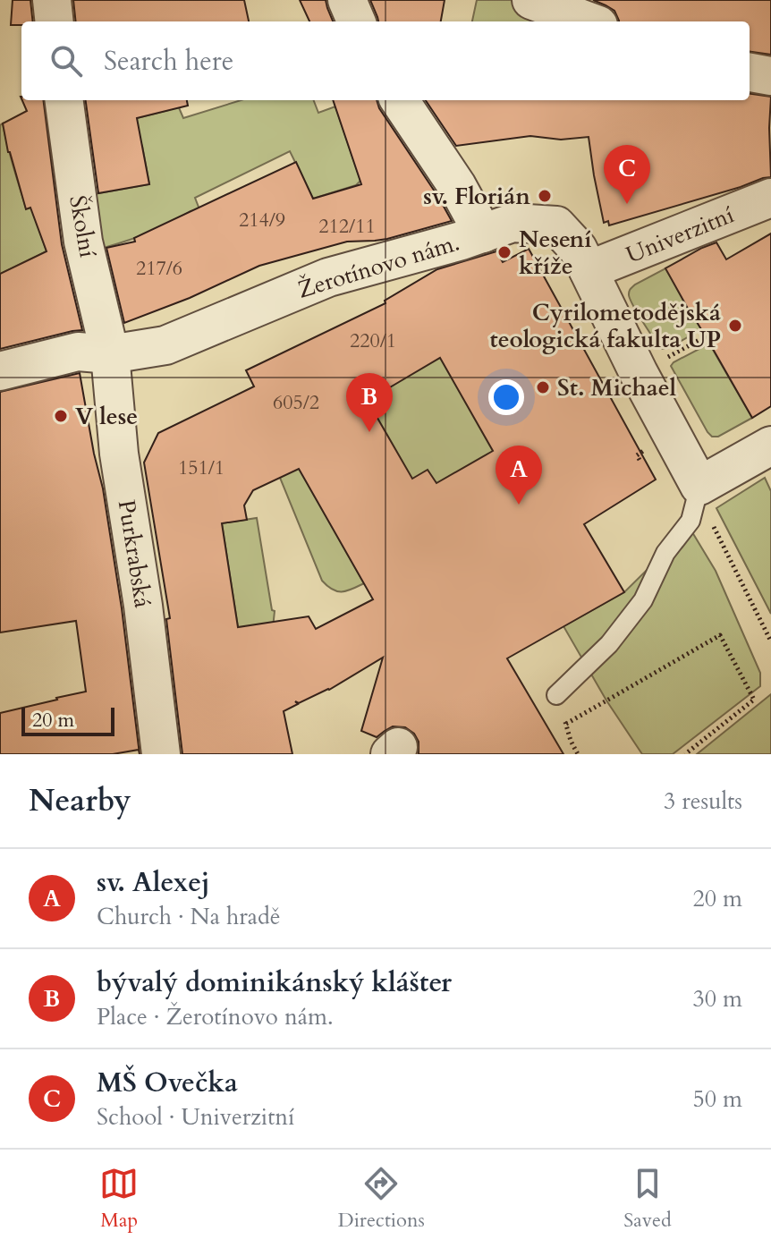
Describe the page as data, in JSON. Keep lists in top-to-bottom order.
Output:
{
  "streets": {
    "street": [
      "Školní",
      "Univerzitní",
      "Žerotínovo nám.",
      "Purkrabská"
    ]
  },
  "crossings": [
    ["Školní", "Žerotínovo nám."],
    ["Školní", "Purkrabská"],
    ["Univerzitní", "Žerotínovo nám."],
    ["Žerotínovo nám.", "Purkrabská"]
  ],
  "places": [
    "sv. Florián",
    "Nesení kříže",
    "Cyrilometodějská teologická fakulta UP",
    "St. Michael",
    "V lese"
  ],
  "house_numbers": [
    "214/9",
    "212/11",
    "217/6",
    "220/1",
    "605/2",
    "151/1"
  ],
  "scale_bar": "20 m",
  "page": {
    "search": "Search here",
    "pins": ["C", "B", "A"],
    "scale": "20 m",
    "heading": ["Nearby", "3 results"],
    "list": [
      {
        "mark": "A",
        "name": "sv. Alexej",
        "note": "Church · Na hradě",
        "value": "20 m"
      },
      {
        "mark": "B",
        "name": "bývalý dominikánský klášter",
        "note": "Place · Žerotínovo nám.",
        "value": "30 m"
      },
      {
        "mark": "C",
        "name": "MŠ Ovečka",
        "note": "School · Univerzitní",
        "value": "50 m"
      }
    ],
    "nav": ["Map", "Directions", "Saved"]
  }
}
